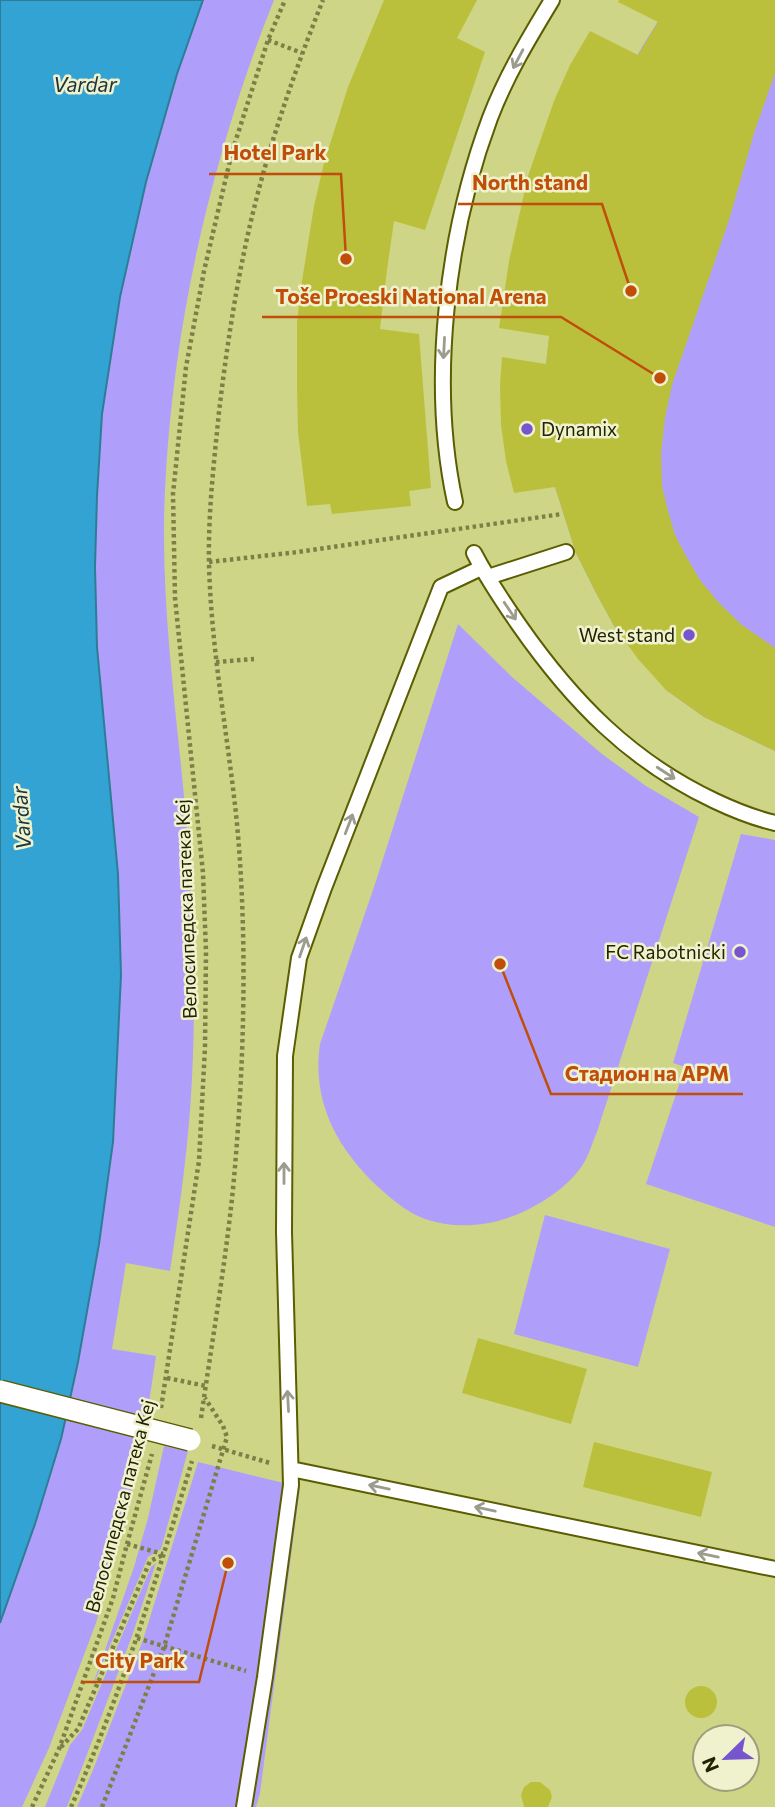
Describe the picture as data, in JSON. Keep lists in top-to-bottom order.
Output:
{
  "streets": {
    "path": ["Велосипедска патека Кеј"]
  },
  "water": ["Vardar"],
  "places": [
    "Hotel Park",
    "North stand",
    "Toše Proeski National Arena",
    "Dynamix",
    "West stand",
    "FC Rabotnicki",
    "Стадион на АРМ",
    "City Park"
  ],
  "north": "bottom left"
}
